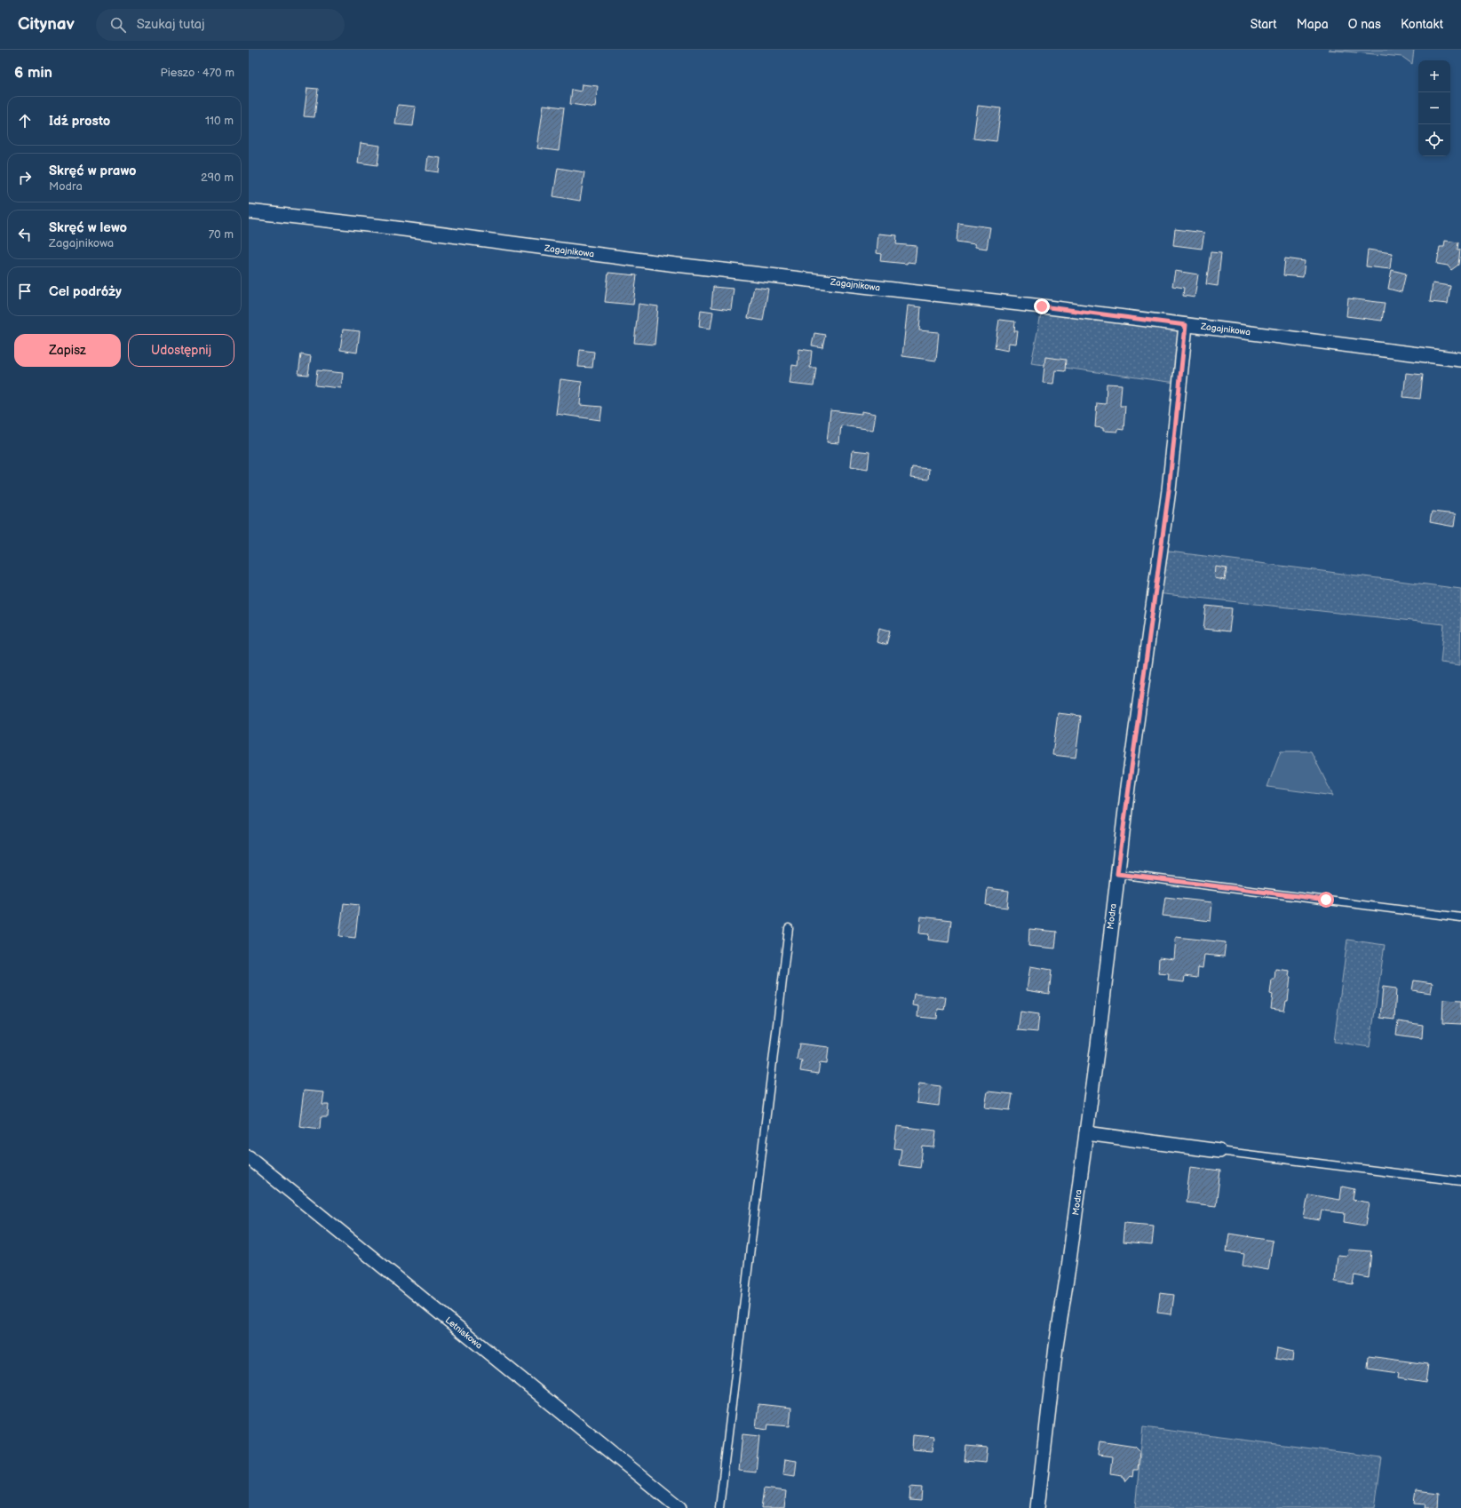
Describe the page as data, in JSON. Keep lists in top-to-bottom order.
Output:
{
  "streets": {
    "street": ["Zagajnikowa", "Modra", "Letniskowa"]
  },
  "crossings": [
    ["Zagajnikowa", "Modra"]
  ],
  "page": {
    "header": "Citynav",
    "search": "Szukaj tutaj",
    "nav": [
      "Start",
      "Mapa",
      "O nas",
      "Kontakt"
    ],
    "heading": ["6 min", "Pieszo · 470 m"],
    "map_buttons": ["+", "−"],
    "list": [
      ["Idź prosto", "110 m"],
      ["Skręć w prawo", "Modra", "290 m"],
      ["Skręć w lewo", "Zagajnikowa", "70 m"],
      "Cel podróży"
    ],
    "buttons": ["Zapisz", "Udostępnij"]
  }
}
